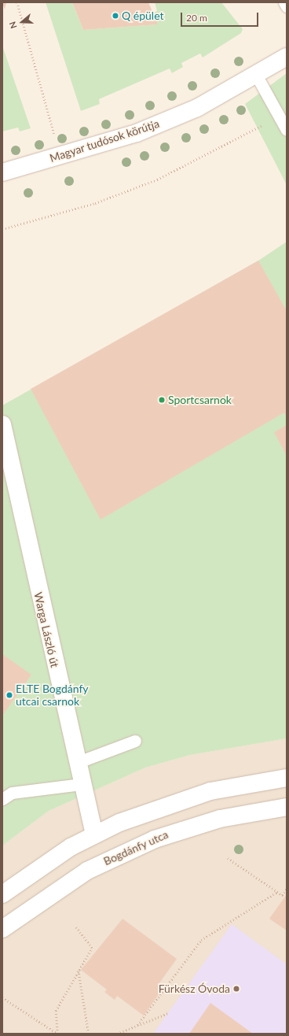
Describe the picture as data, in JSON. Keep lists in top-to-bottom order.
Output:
{
  "streets": {
    "street": ["Magyar tudósok körútja", "Warga László út", "Bogdánfy utca"]
  },
  "places": [
    "Q épület",
    "Sportcsarnok",
    "ELTE Bogdánfy utcai csarnok",
    "Fürkész Óvoda"
  ],
  "scale_bar": "20 m",
  "north": "left"
}
